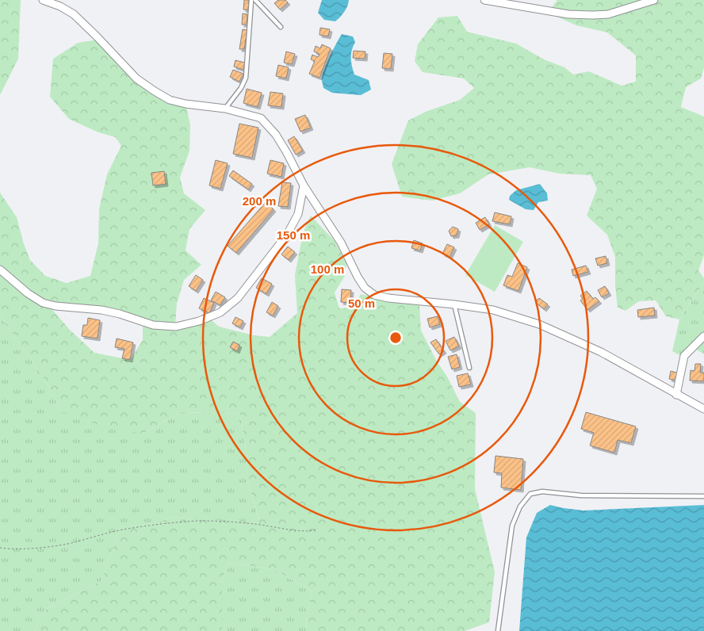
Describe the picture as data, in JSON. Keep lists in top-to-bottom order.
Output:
{
  "rings": [
    "200 m",
    "150 m",
    "100 m",
    "50 m"
  ]
}
